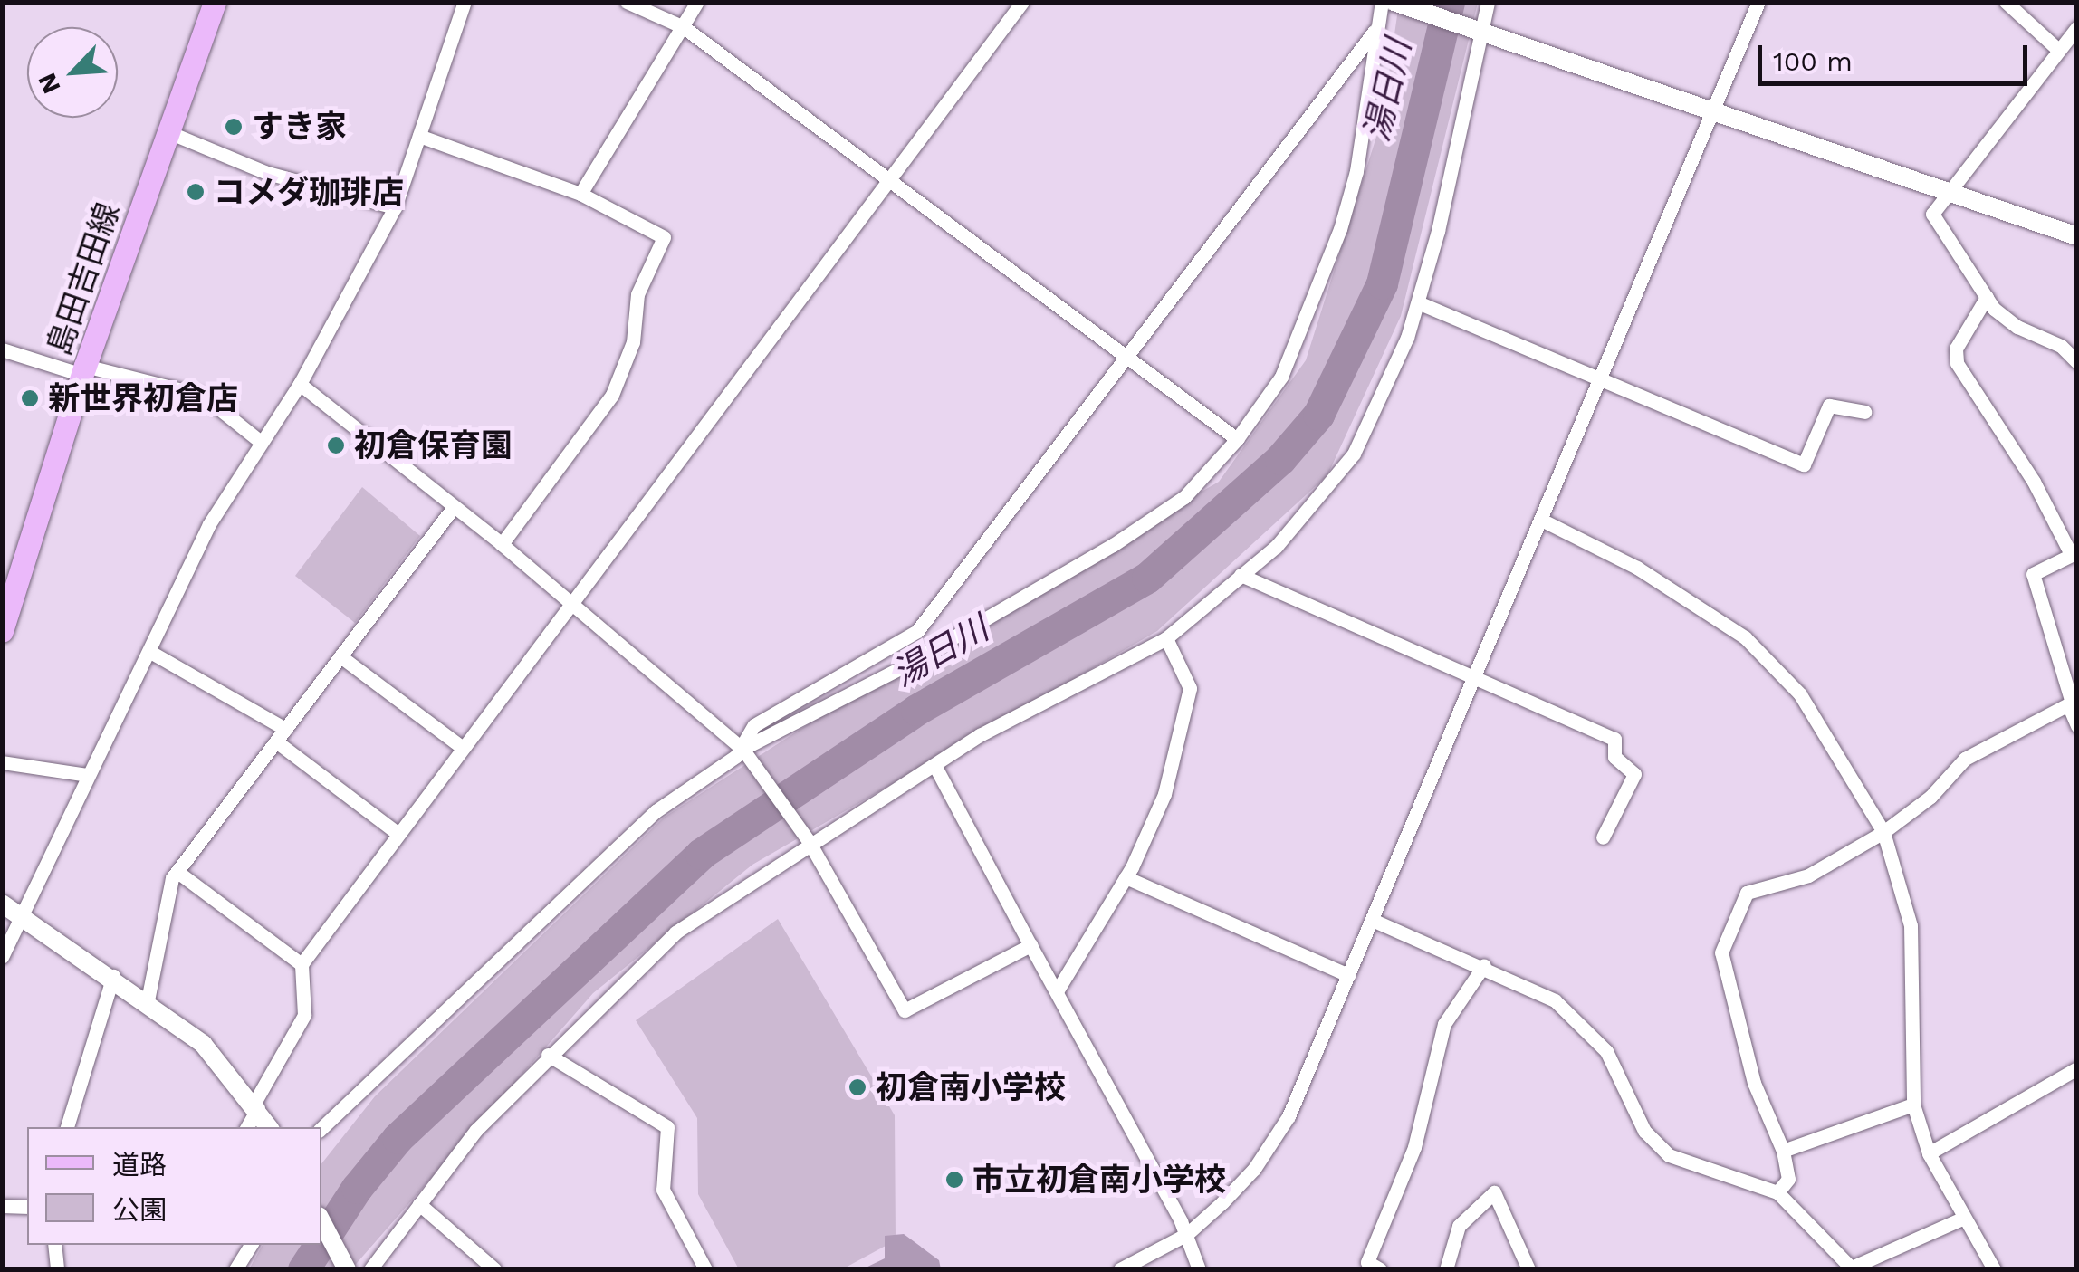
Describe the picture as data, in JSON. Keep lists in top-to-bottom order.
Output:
{
  "streets": {
    "main road": ["島田吉田線"]
  },
  "water": ["湯日川"],
  "places": [
    "すき家",
    "コメダ珈琲店",
    "新世界初倉店",
    "初倉保育園",
    "初倉南小学校",
    "市立初倉南小学校"
  ],
  "legend": ["道路", "公園"],
  "scale_bar": "100 m",
  "north": "bottom left"
}
